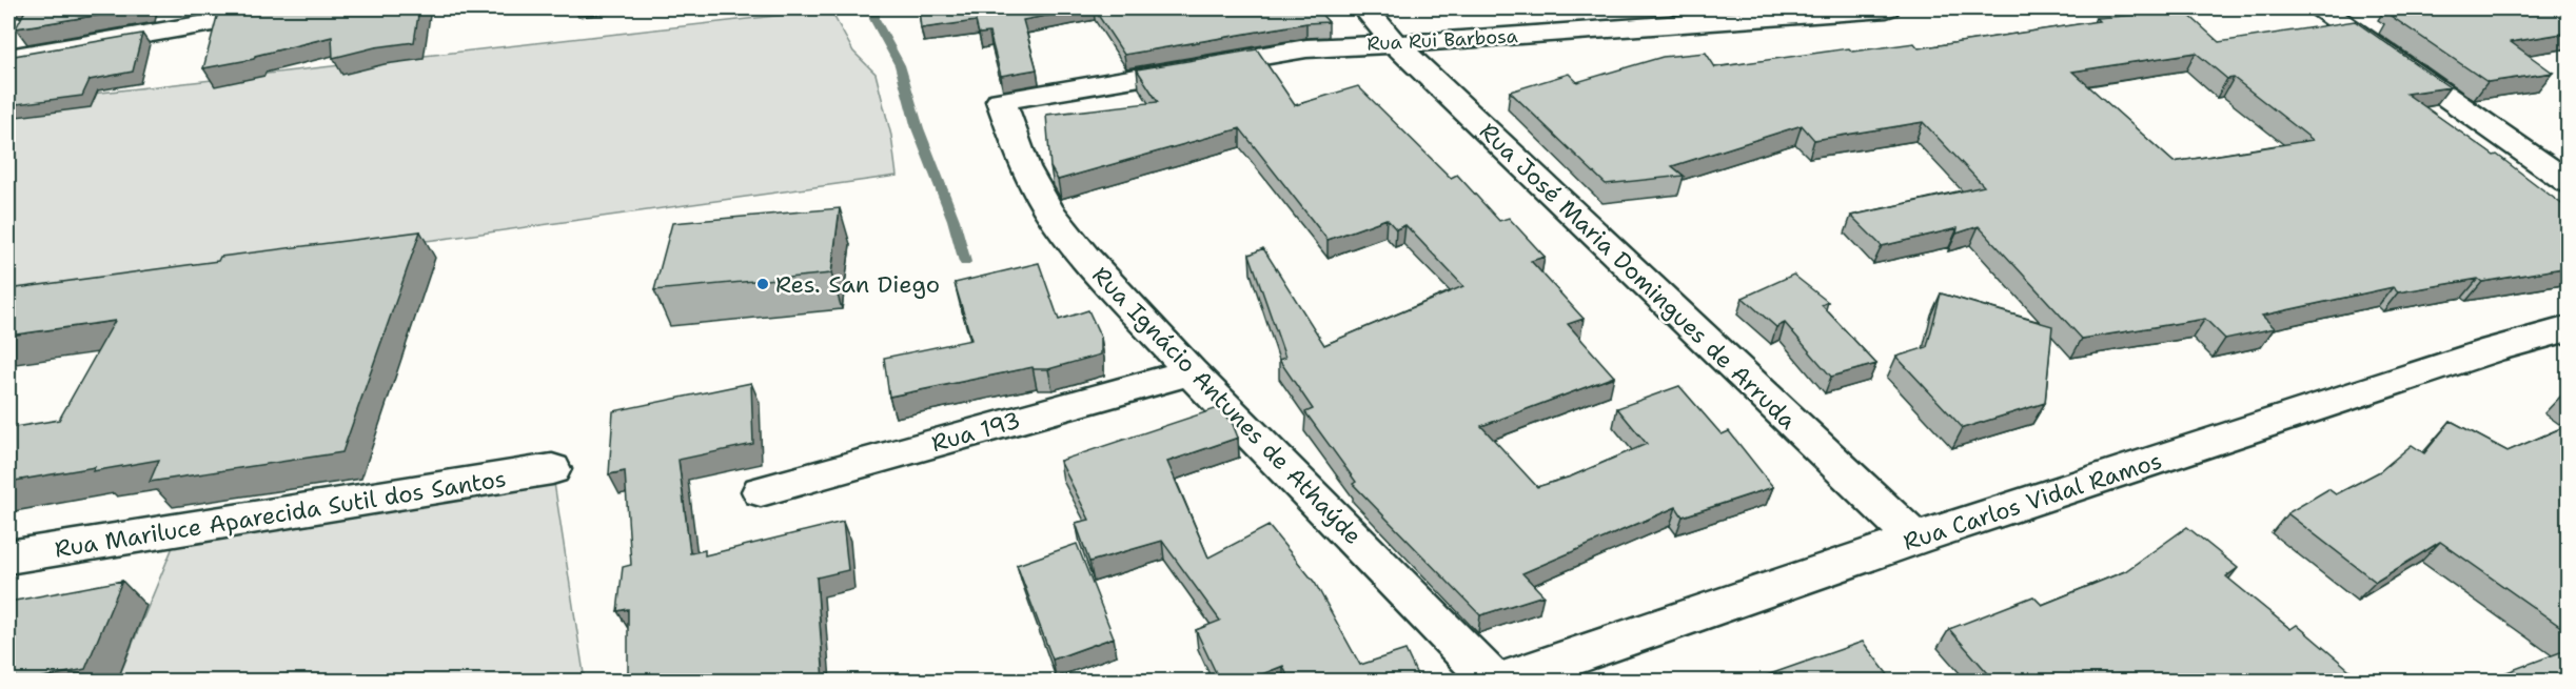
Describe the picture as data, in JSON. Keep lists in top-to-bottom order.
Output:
{
  "streets": {
    "street": [
      "Rua Rui Barbosa",
      "Rua José Maria Domingues de Arruda",
      "Rua Ignácio Antunes de Athaýde",
      "Rua 193",
      "Rua Carlos Vidal Ramos",
      "Rua Mariluce Aparecida Sutil dos Santos"
    ]
  },
  "crossings": [
    ["Rua Rui Barbosa", "Rua José Maria Domingues de Arruda"],
    ["Rua Rui Barbosa", "Rua Ignácio Antunes de Athaýde"],
    ["Rua José Maria Domingues de Arruda", "Rua Carlos Vidal Ramos"],
    ["Rua Ignácio Antunes de Athaýde", "Rua 193"]
  ],
  "places": ["Res. San Diego"]
}
